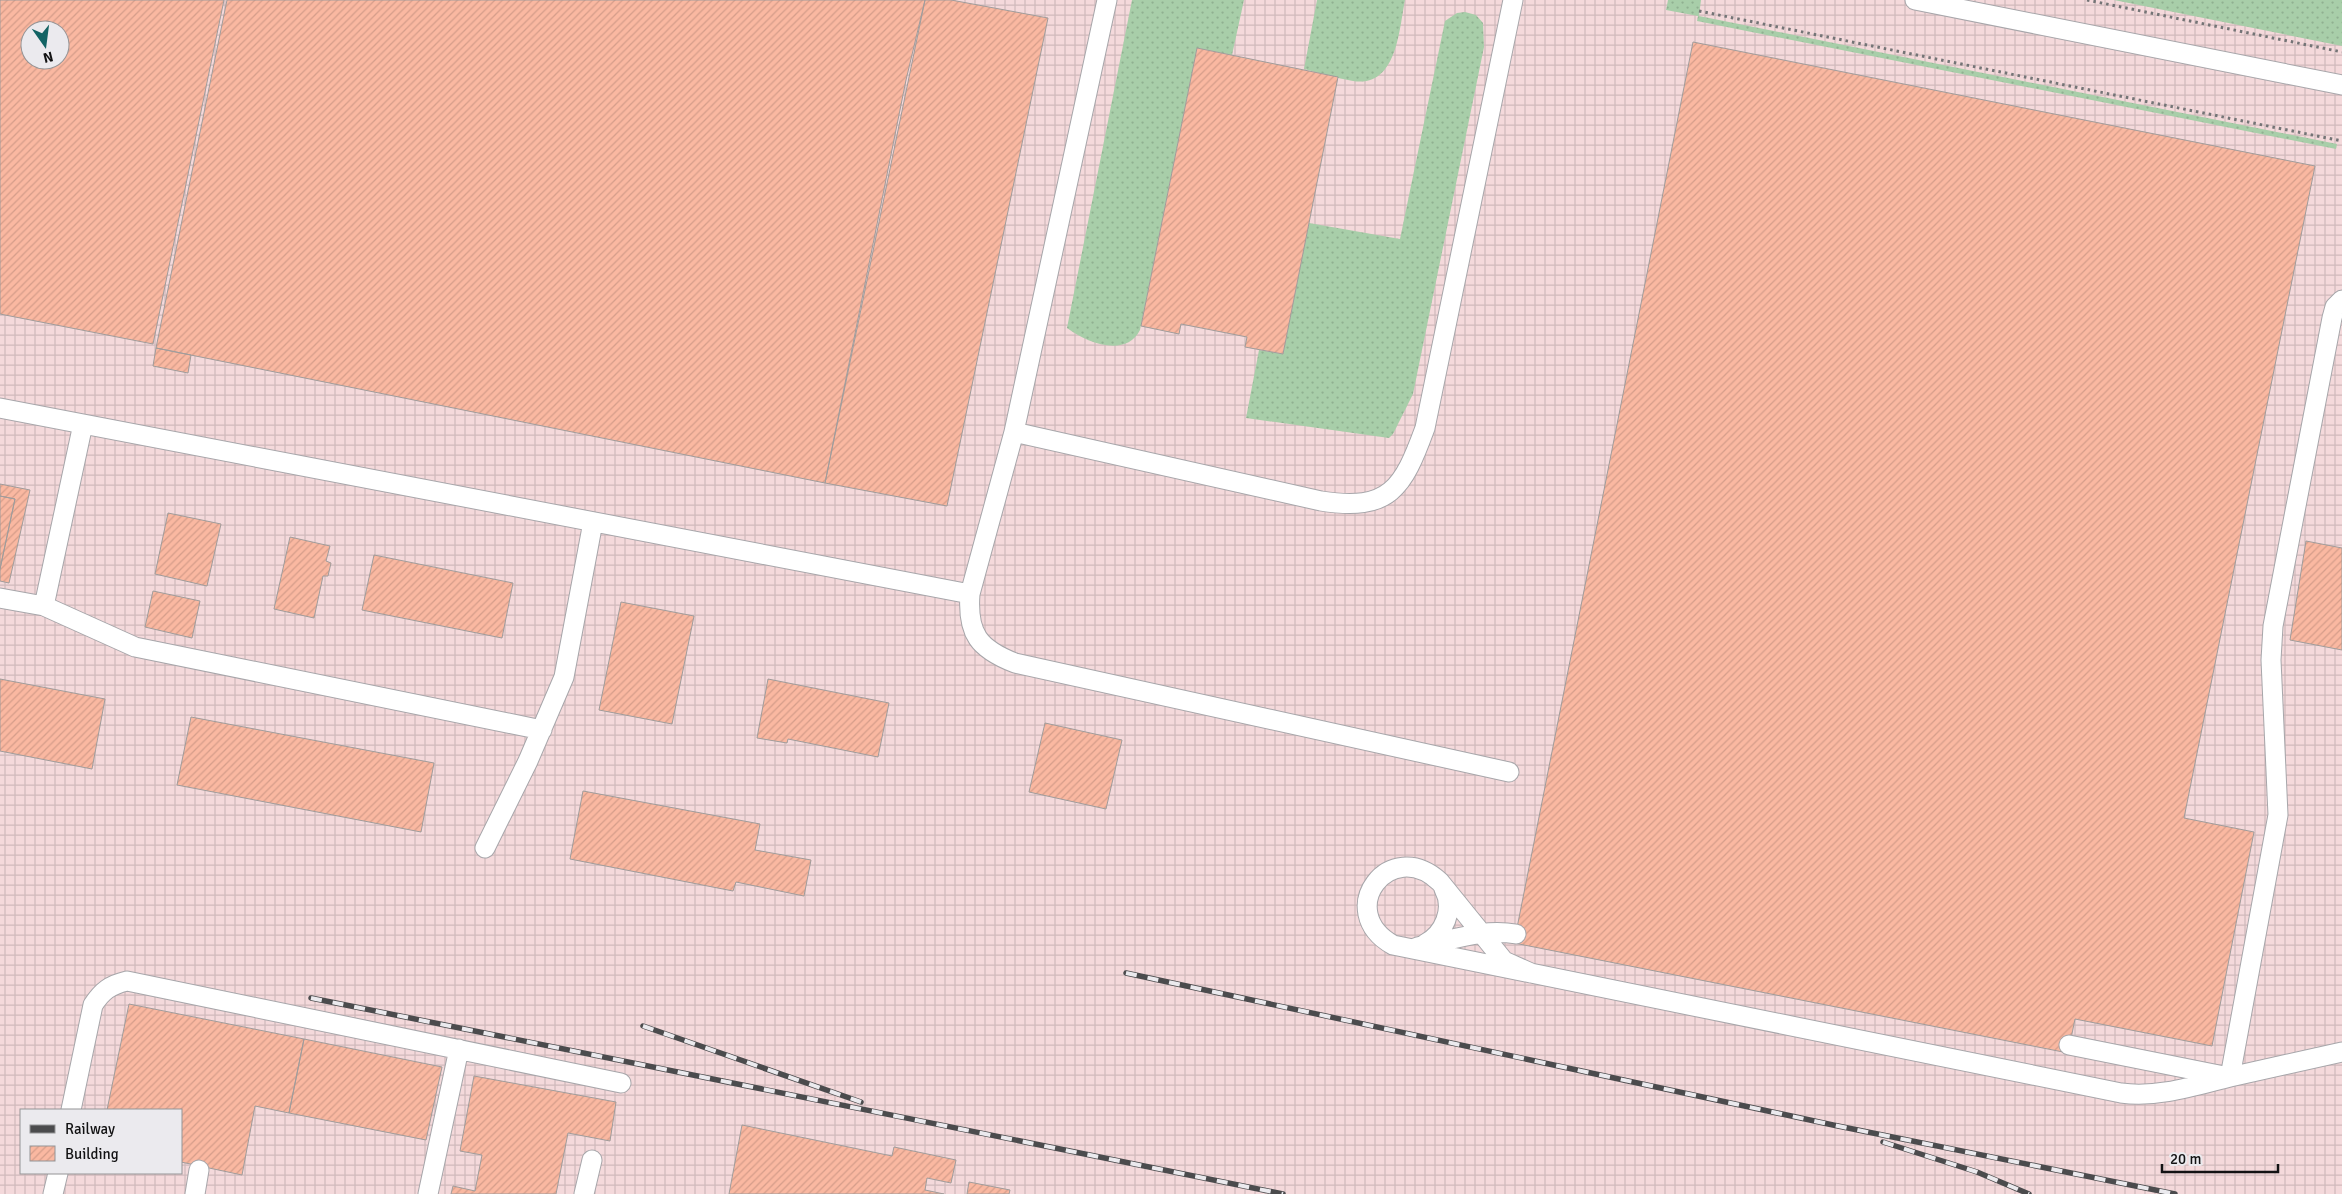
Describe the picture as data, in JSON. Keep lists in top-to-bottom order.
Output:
{
  "legend": ["Railway", "Building"],
  "scale_bar": "20 m",
  "north": "bottom"
}
